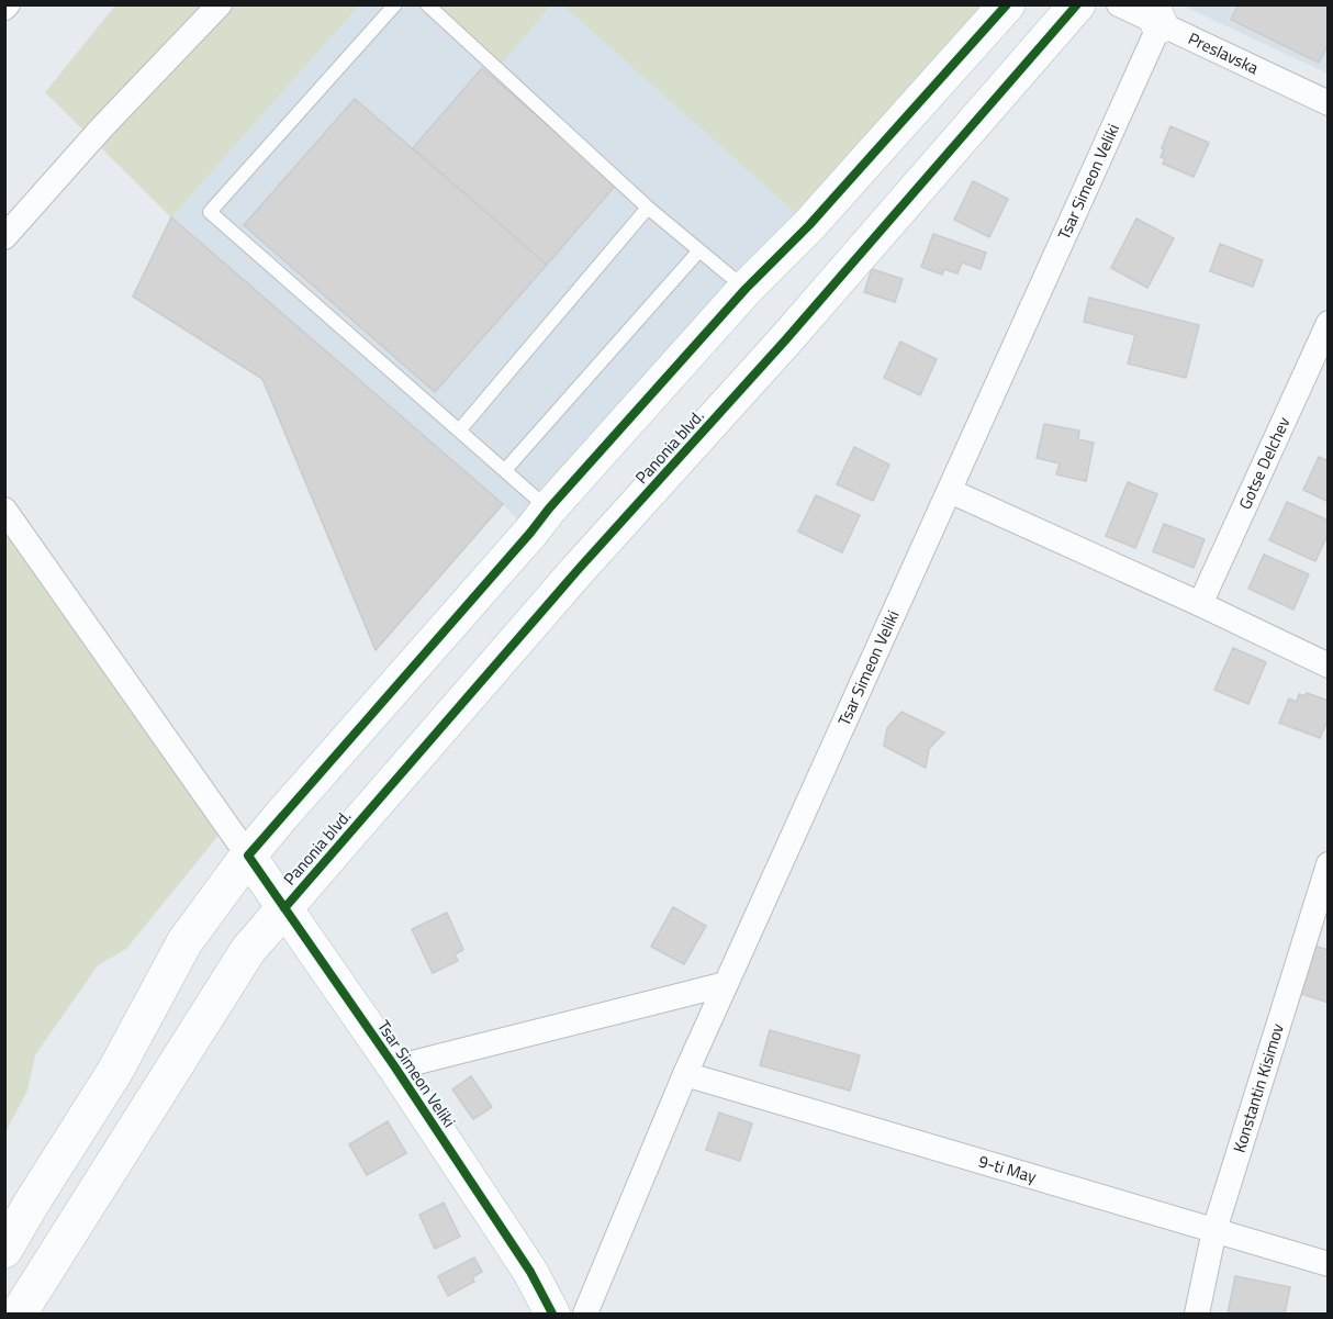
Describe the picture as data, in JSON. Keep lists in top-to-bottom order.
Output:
{
  "streets": {
    "main road": ["Tsar Simeon Veliki", "Panonia blvd."],
    "street": [
      "Preslavska",
      "Gotse Delchev",
      "Konstantin Kisimov",
      "9-ti May"
    ]
  },
  "crossings": [
    ["Preslavska", "Tsar Simeon Veliki"],
    ["Tsar Simeon Veliki", "Panonia blvd."],
    ["Tsar Simeon Veliki", "9-ti May"],
    ["Konstantin Kisimov", "9-ti May"]
  ]
}
